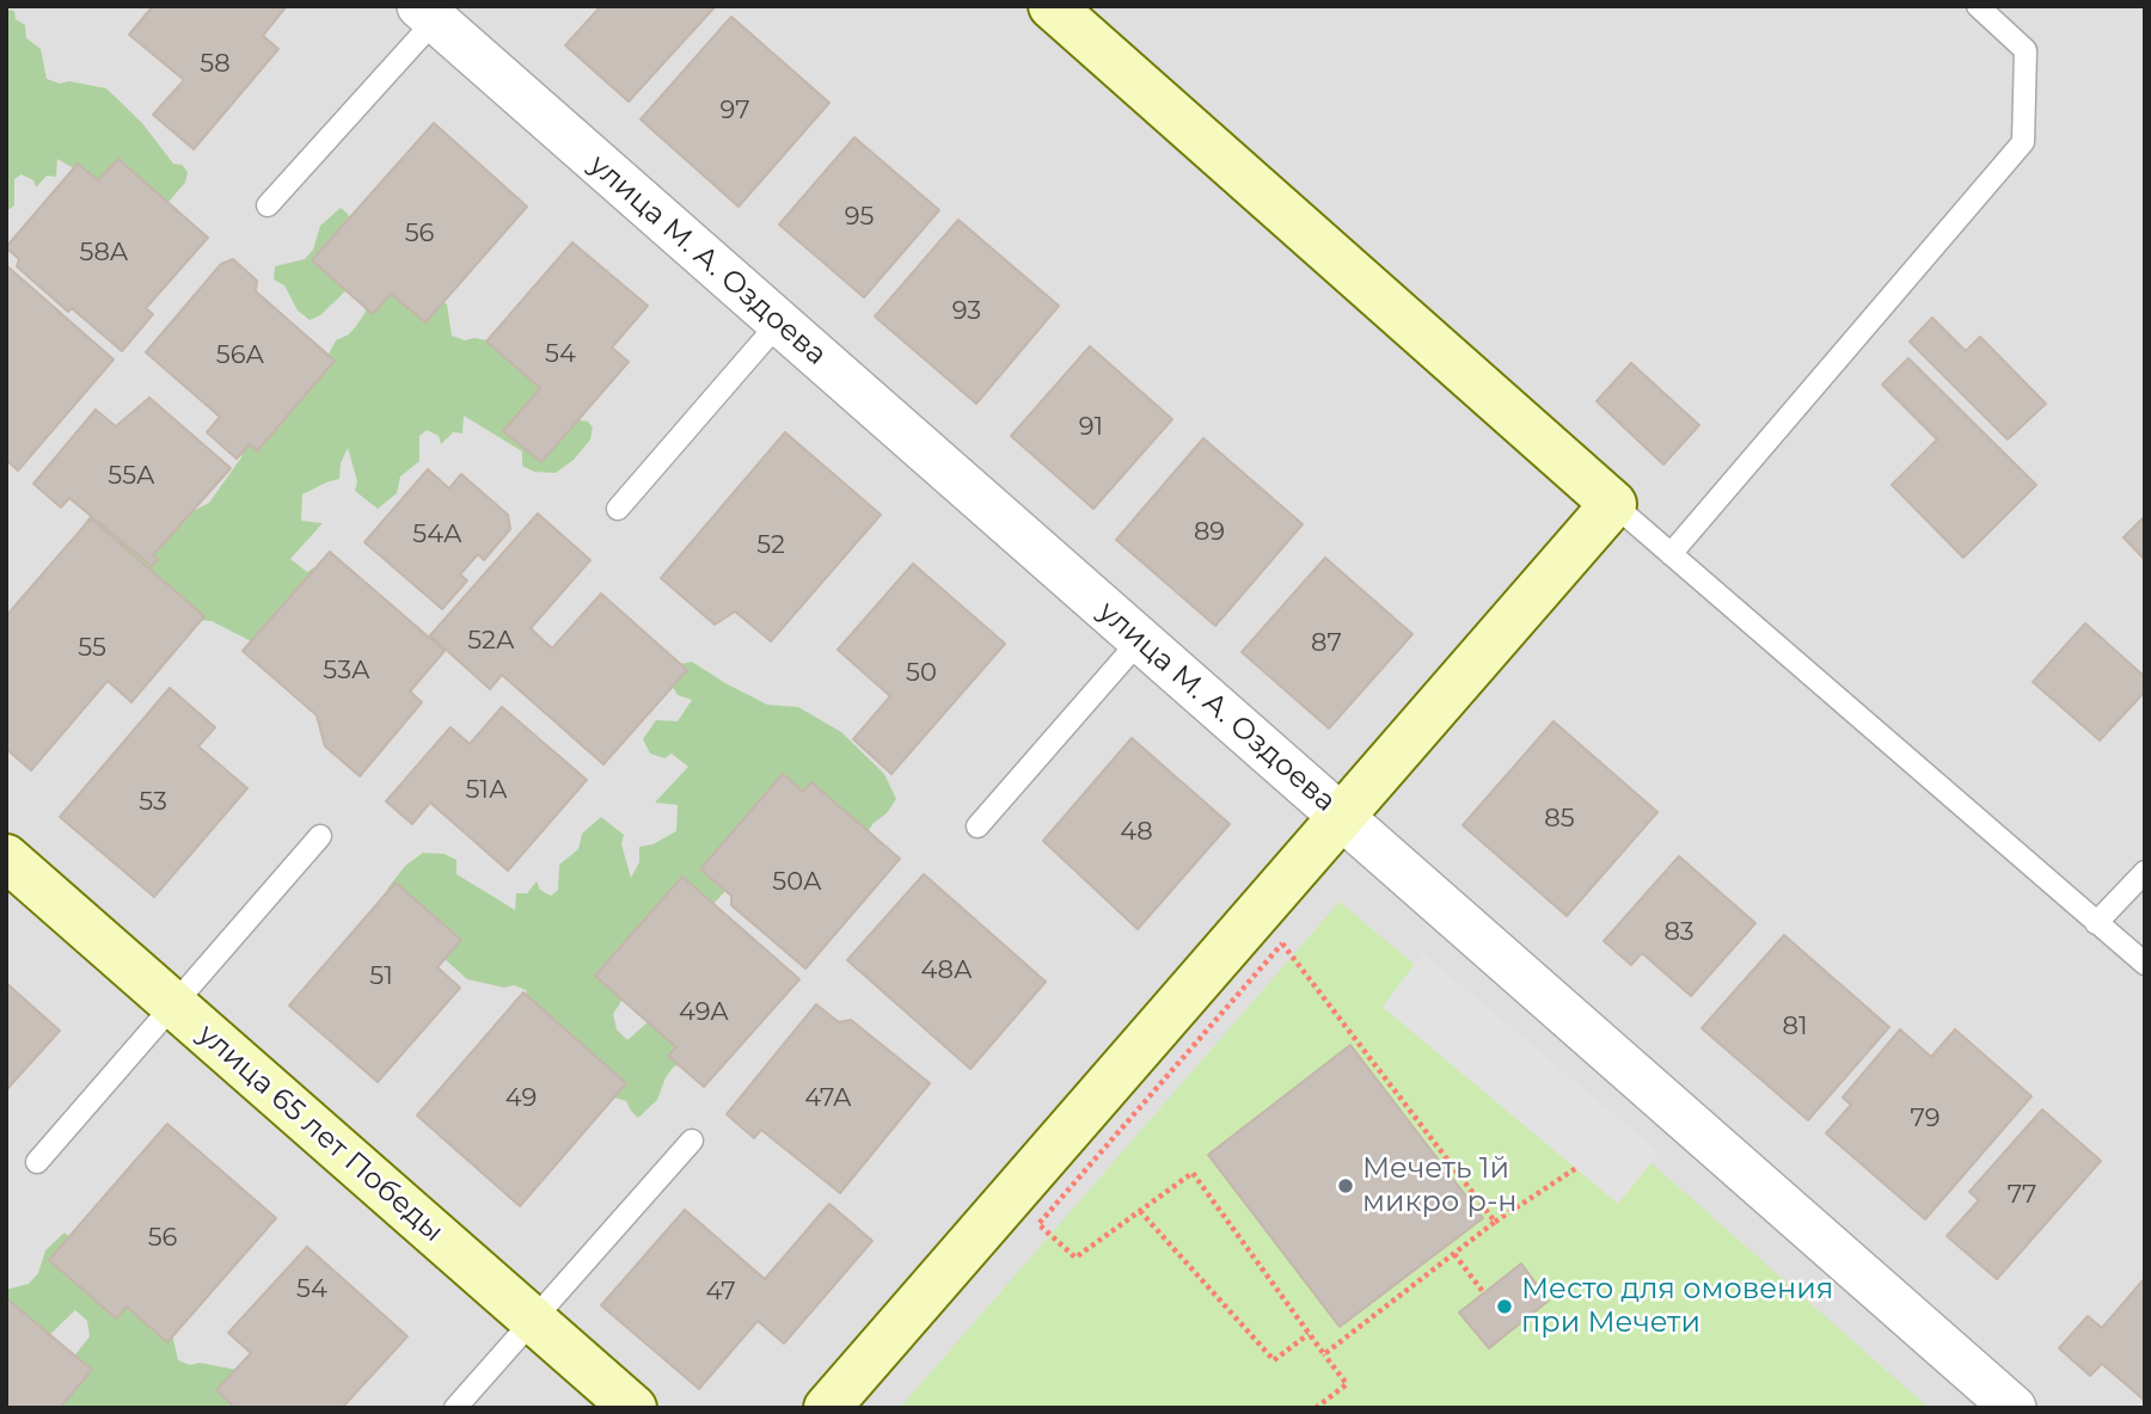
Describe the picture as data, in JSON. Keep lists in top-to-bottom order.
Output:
{
  "streets": {
    "street": ["улица М. А. Оздоева", "улица 65 лет Победы"]
  },
  "places": ["Мечеть 1й микро р-н", "Место для омовения при Мечети"],
  "house_numbers": [
    "58",
    "97",
    "95",
    "56",
    "58А",
    "93",
    "54",
    "56А",
    "91",
    "55А",
    "89",
    "54А",
    "52",
    "52А",
    "87",
    "55",
    "53А",
    "50",
    "51А",
    "53",
    "85",
    "48",
    "50А",
    "83",
    "48А",
    "51",
    "49А",
    "81",
    "49",
    "47А",
    "79",
    "77",
    "56",
    "54",
    "47"
  ]
}
